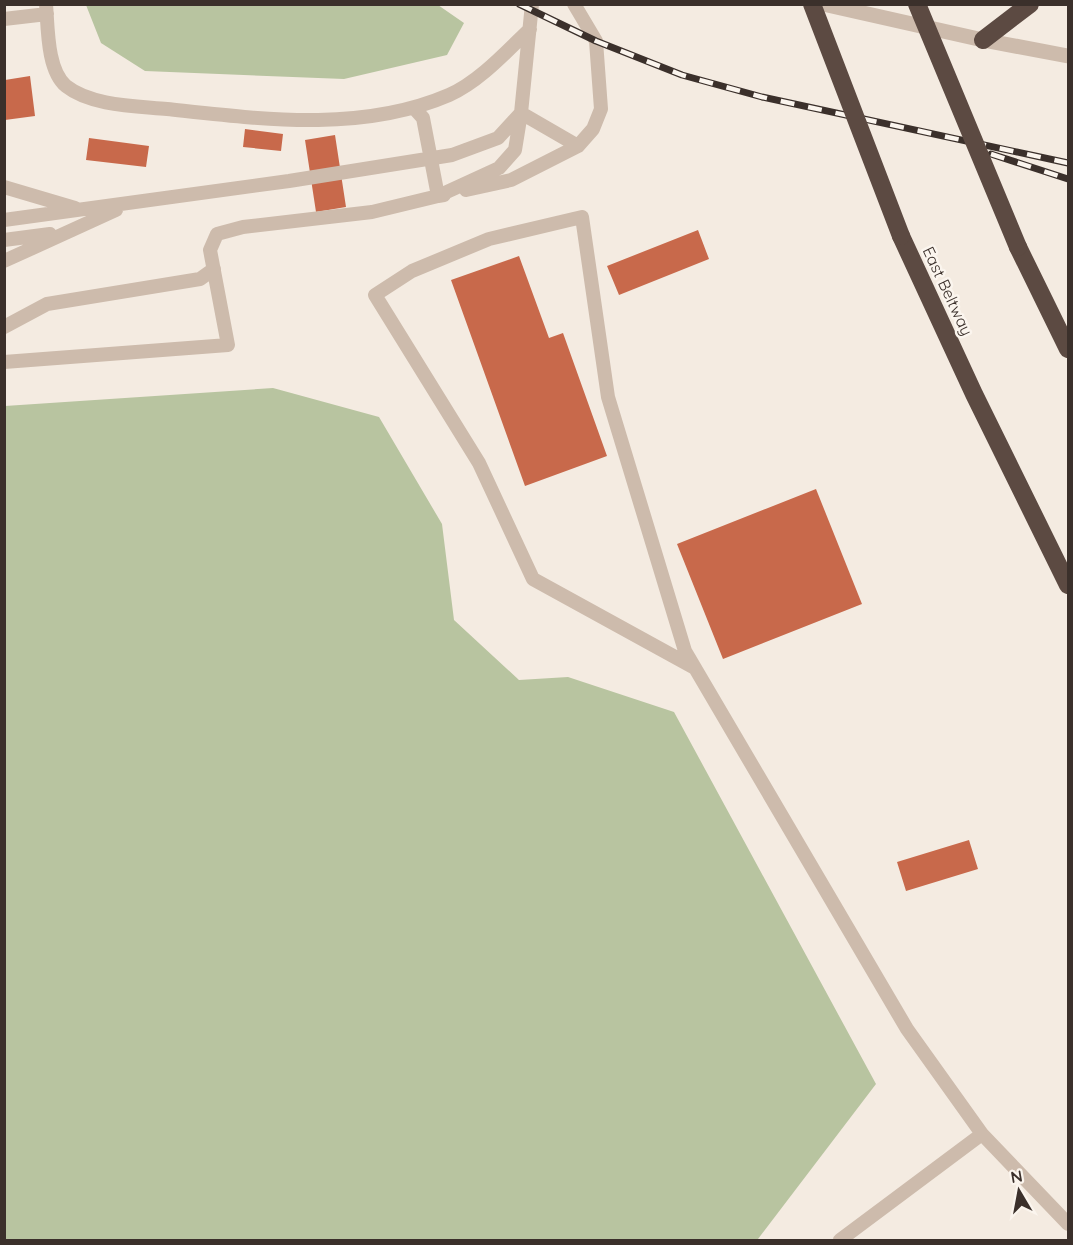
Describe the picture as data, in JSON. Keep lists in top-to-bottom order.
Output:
{
  "streets": {
    "highway": ["East Beltway"]
  },
  "north": "top"
}
